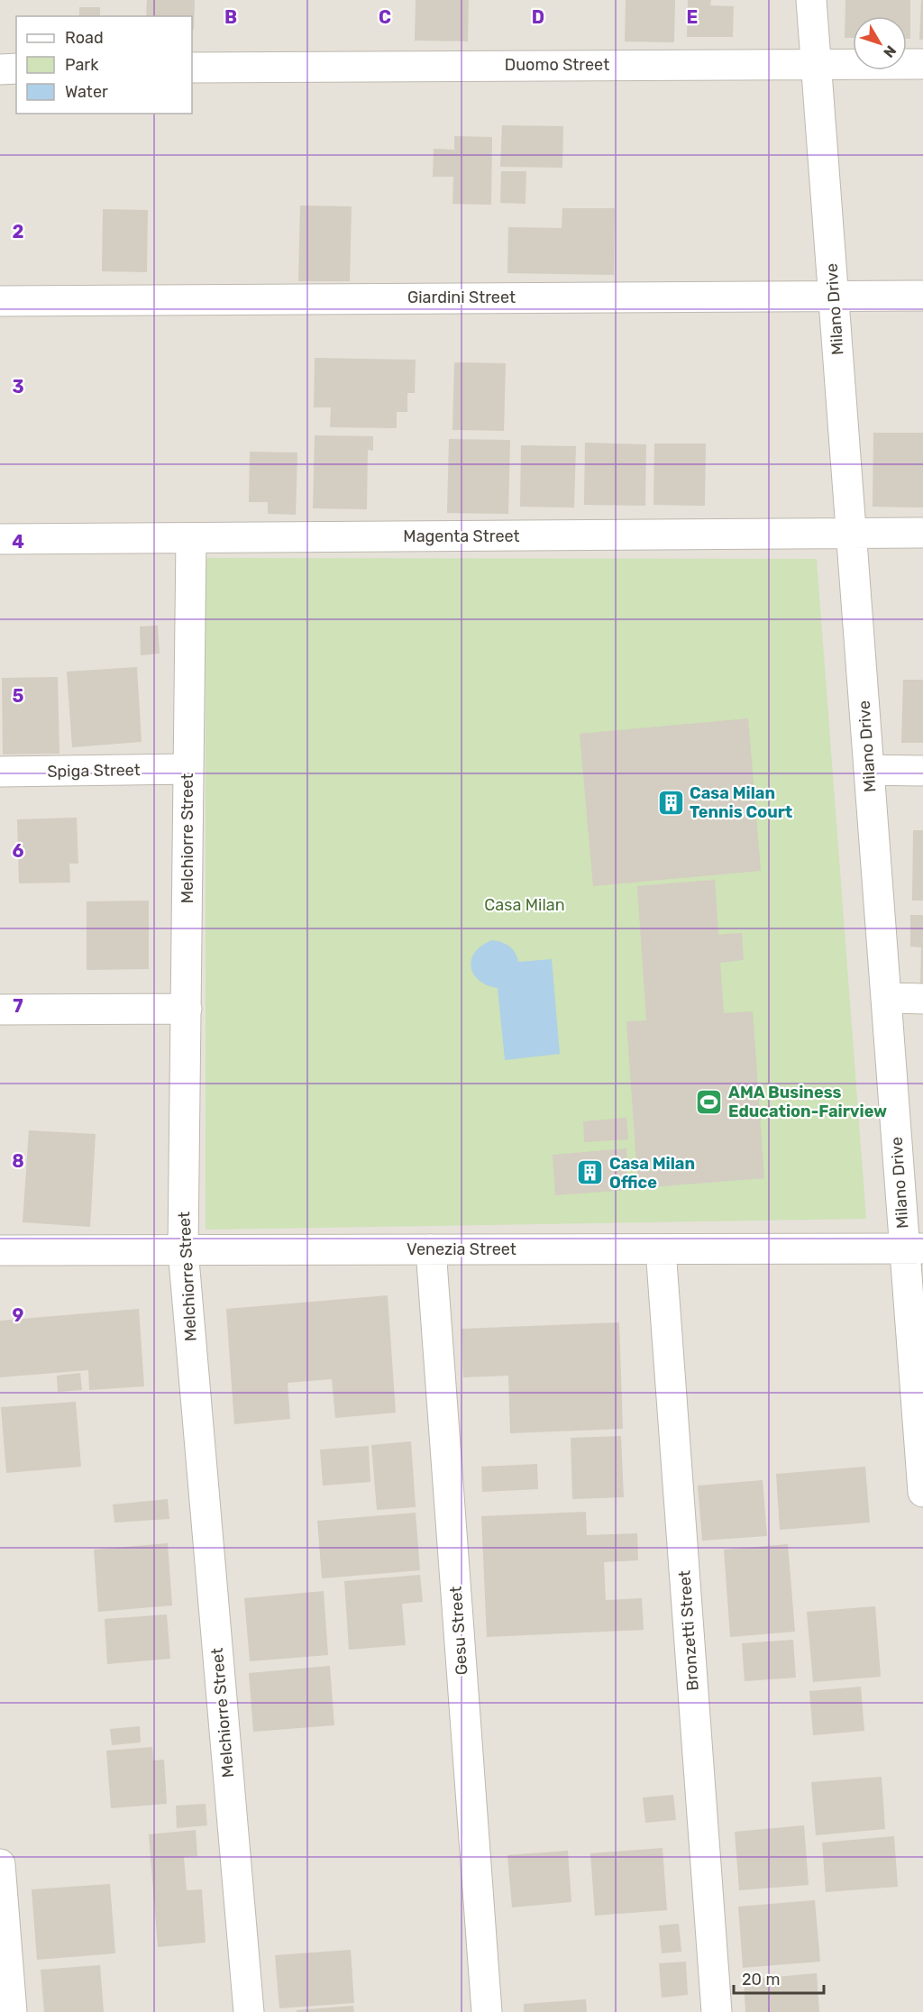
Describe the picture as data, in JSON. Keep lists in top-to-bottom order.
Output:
{
  "streets": {
    "street": [
      "Duomo Street",
      "Giardini Street",
      "Milano Drive",
      "Magenta Street",
      "Spiga Street",
      "Melchiorre Street",
      "Venezia Street",
      "Gesu Street",
      "Bronzetti Street"
    ]
  },
  "crossings": [
    ["Duomo Street", "Milano Drive"],
    ["Giardini Street", "Milano Drive"],
    ["Milano Drive", "Magenta Street"],
    ["Milano Drive", "Venezia Street"],
    ["Magenta Street", "Melchiorre Street"],
    ["Spiga Street", "Melchiorre Street"],
    ["Melchiorre Street", "Venezia Street"],
    ["Venezia Street", "Gesu Street"],
    ["Venezia Street", "Bronzetti Street"]
  ],
  "parks": ["Casa Milan"],
  "places": {
    "building": ["Casa Milan Tennis Court", "Casa Milan Office"],
    "sports": ["AMA Business Education-Fairview"]
  },
  "legend": ["Road", "Park", "Water"],
  "scale_bar": "20 m",
  "north": "bottom right",
  "grid": {
    "columns": [
      "B",
      "C",
      "D",
      "E"
    ],
    "rows": [
      "2",
      "3",
      "4",
      "5",
      "6",
      "7",
      "8",
      "9"
    ]
  }
}
